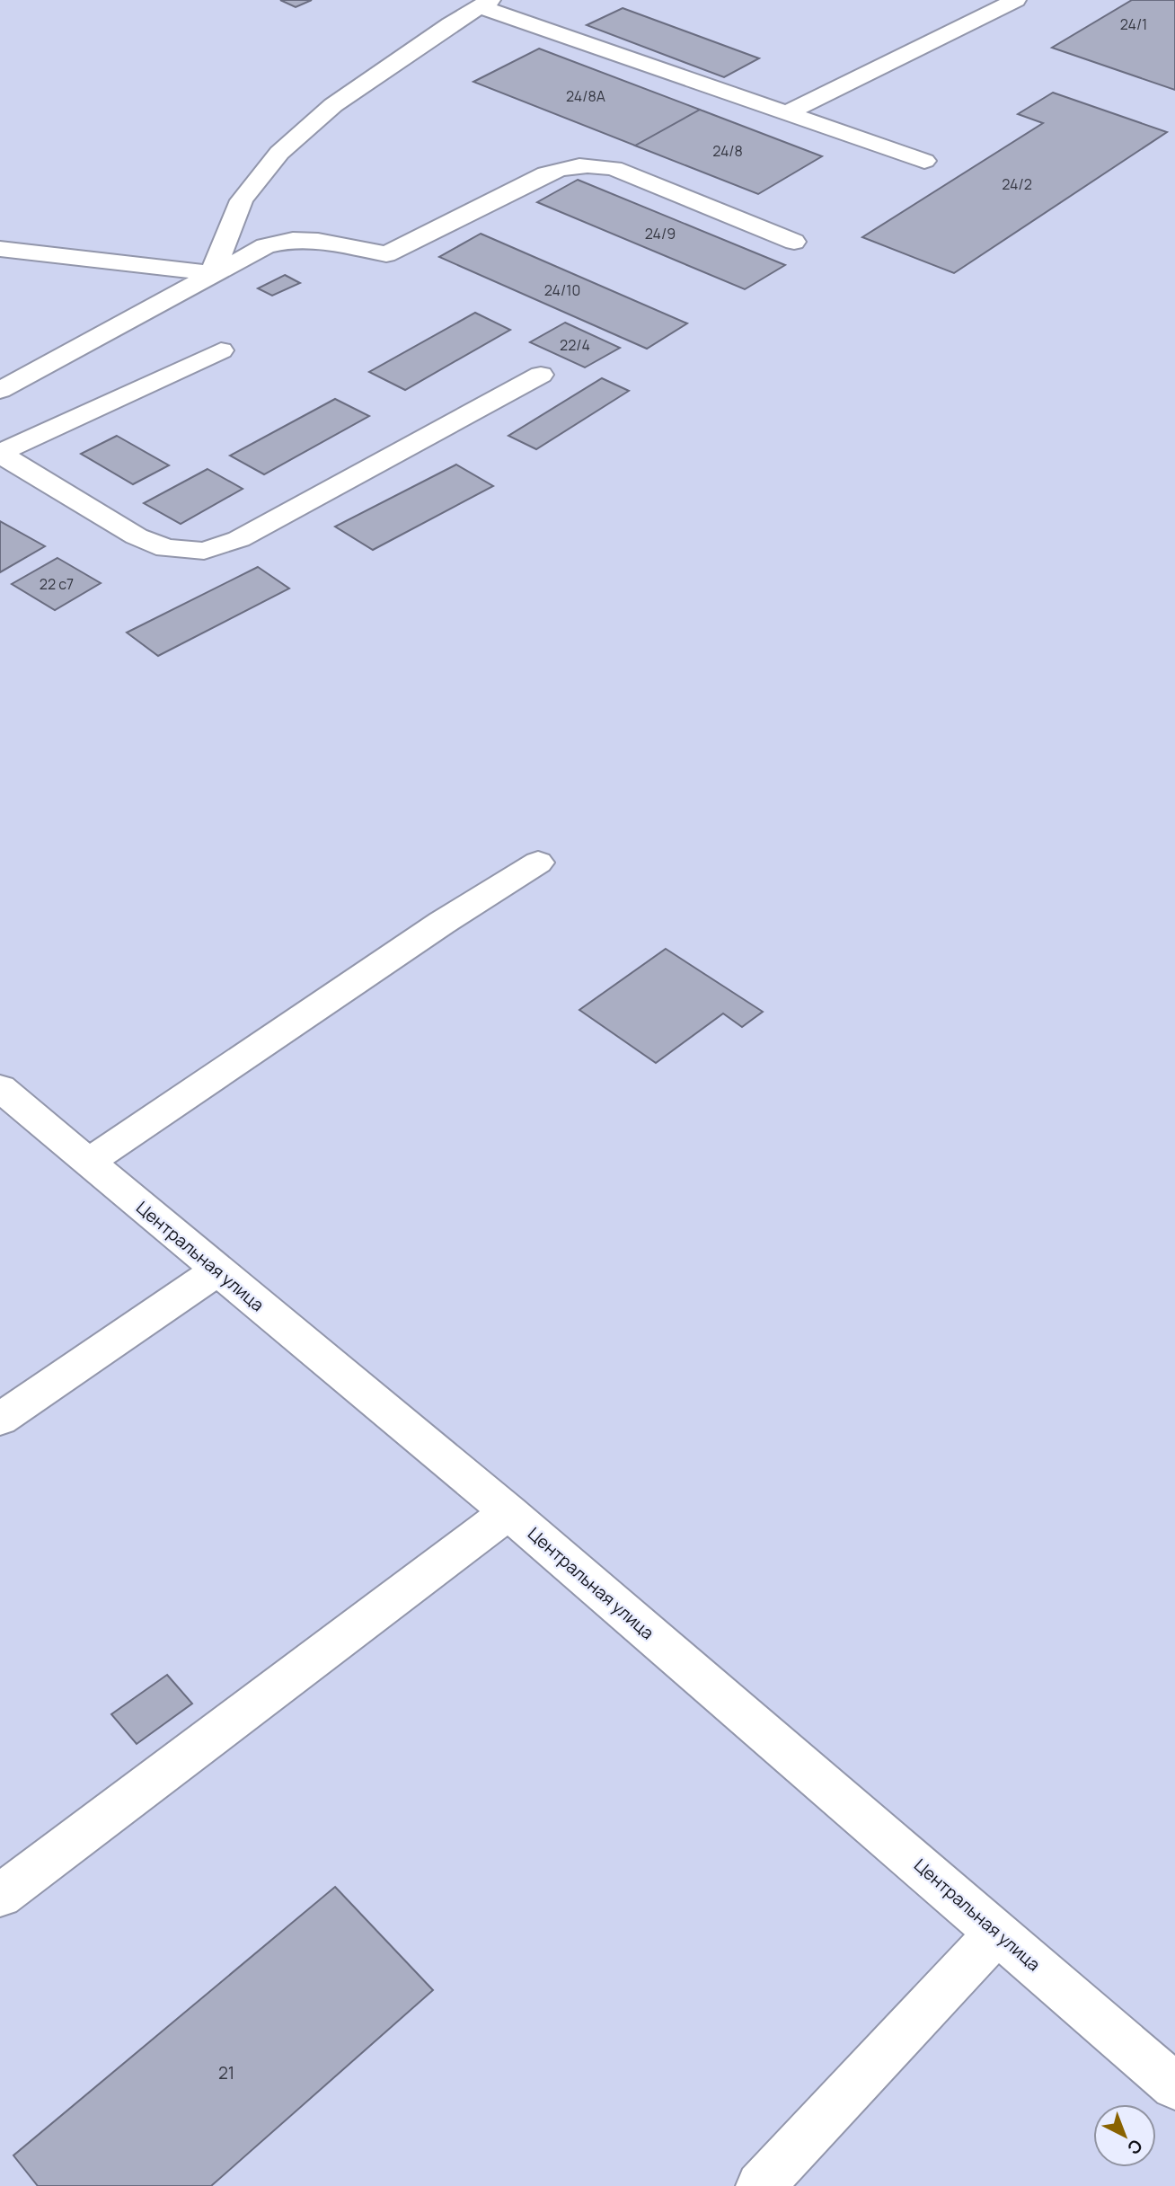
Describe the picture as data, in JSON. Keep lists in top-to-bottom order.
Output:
{
  "streets": {
    "street": ["Центральная улица"]
  },
  "house_numbers": [
    "24/1",
    "24/8А",
    "24/8",
    "24/2",
    "24/9",
    "24/10",
    "22/4",
    "22 с7",
    "21"
  ],
  "north": "bottom right"
}
